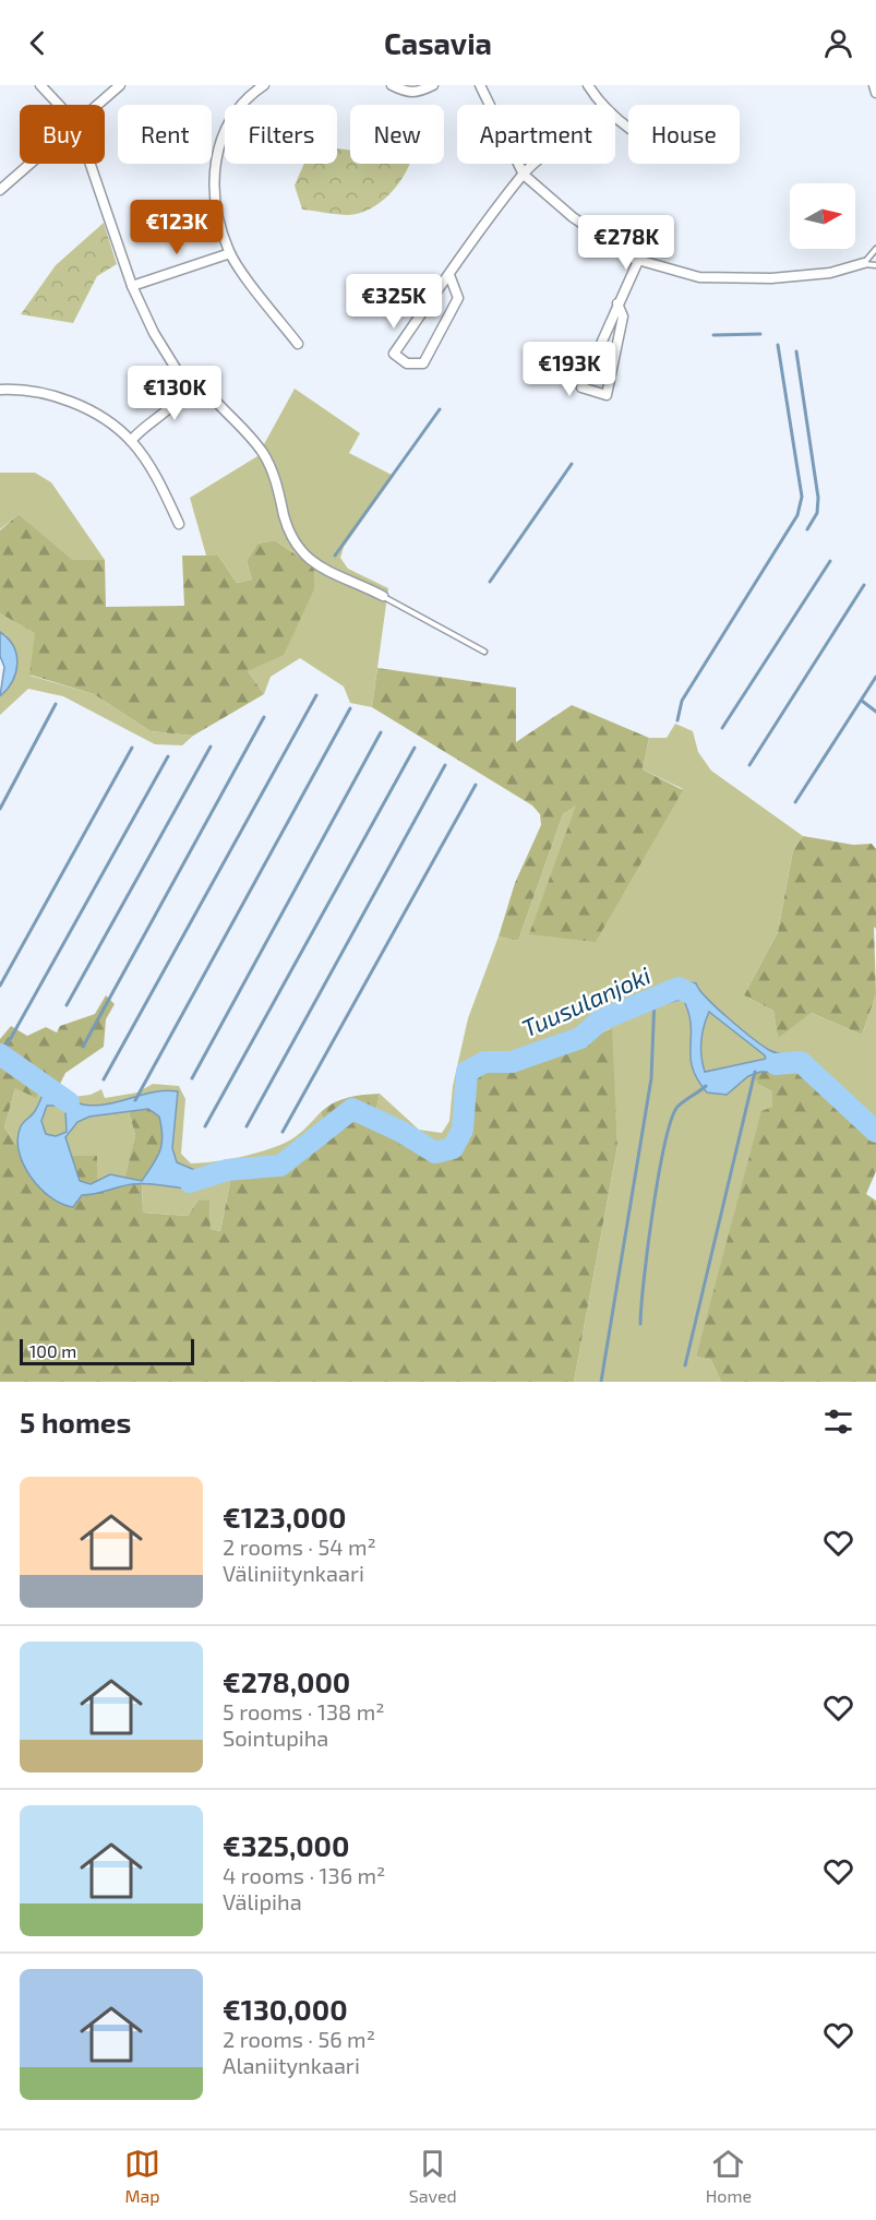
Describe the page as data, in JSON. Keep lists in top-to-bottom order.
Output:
{
  "water": ["Tuusulanjoki"],
  "scale_bar": "100 m",
  "north": "right",
  "page": {
    "header": "Casavia",
    "chip": [
      "Buy",
      "Rent",
      "Filters",
      "New",
      "Apartment",
      "House"
    ],
    "price": [
      "€123K",
      "€278K",
      "€325K",
      "€193K",
      "€130K"
    ],
    "scale": "100 m",
    "heading": "5 homes",
    "list": [
      {
        "name": "€123,000",
        "note": "2 rooms · 54 m² · Väliniitynkaari"
      },
      {
        "name": "€278,000",
        "note": "5 rooms · 138 m² · Sointupiha"
      },
      {
        "name": "€325,000",
        "note": "4 rooms · 136 m² · Välipiha"
      },
      {
        "name": "€130,000",
        "note": "2 rooms · 56 m² · Alaniitynkaari"
      }
    ],
    "tabs": ["Map", "Saved", "Home"]
  }
}
